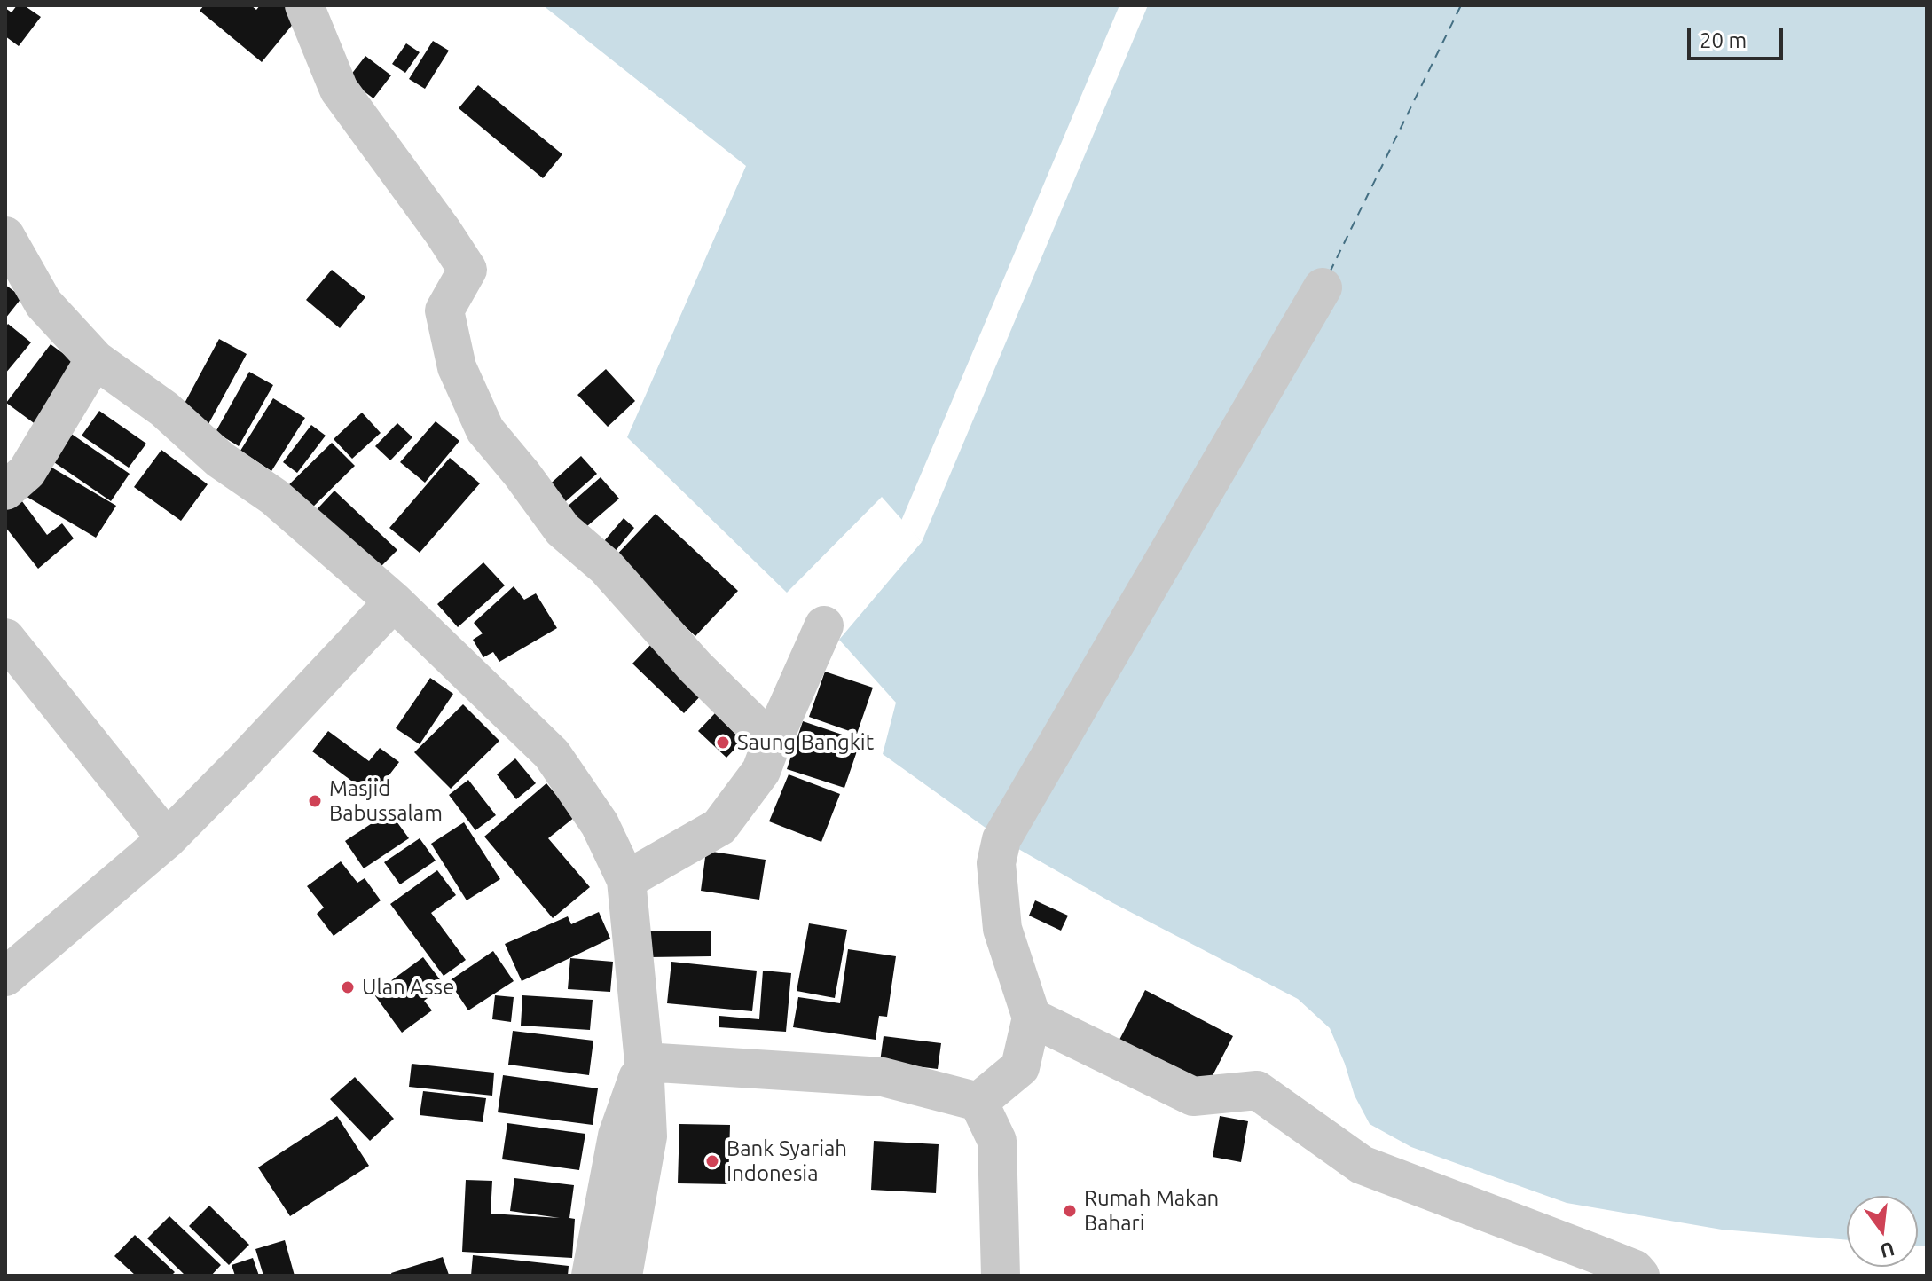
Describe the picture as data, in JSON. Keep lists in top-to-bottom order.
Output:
{
  "places": [
    "Saung Bangkit",
    "Masjid Babussalam",
    "Ulan Asse",
    "Bank Syariah Indonesia",
    "Rumah Makan Bahari"
  ],
  "scale_bar": "20 m",
  "north": "bottom"
}
